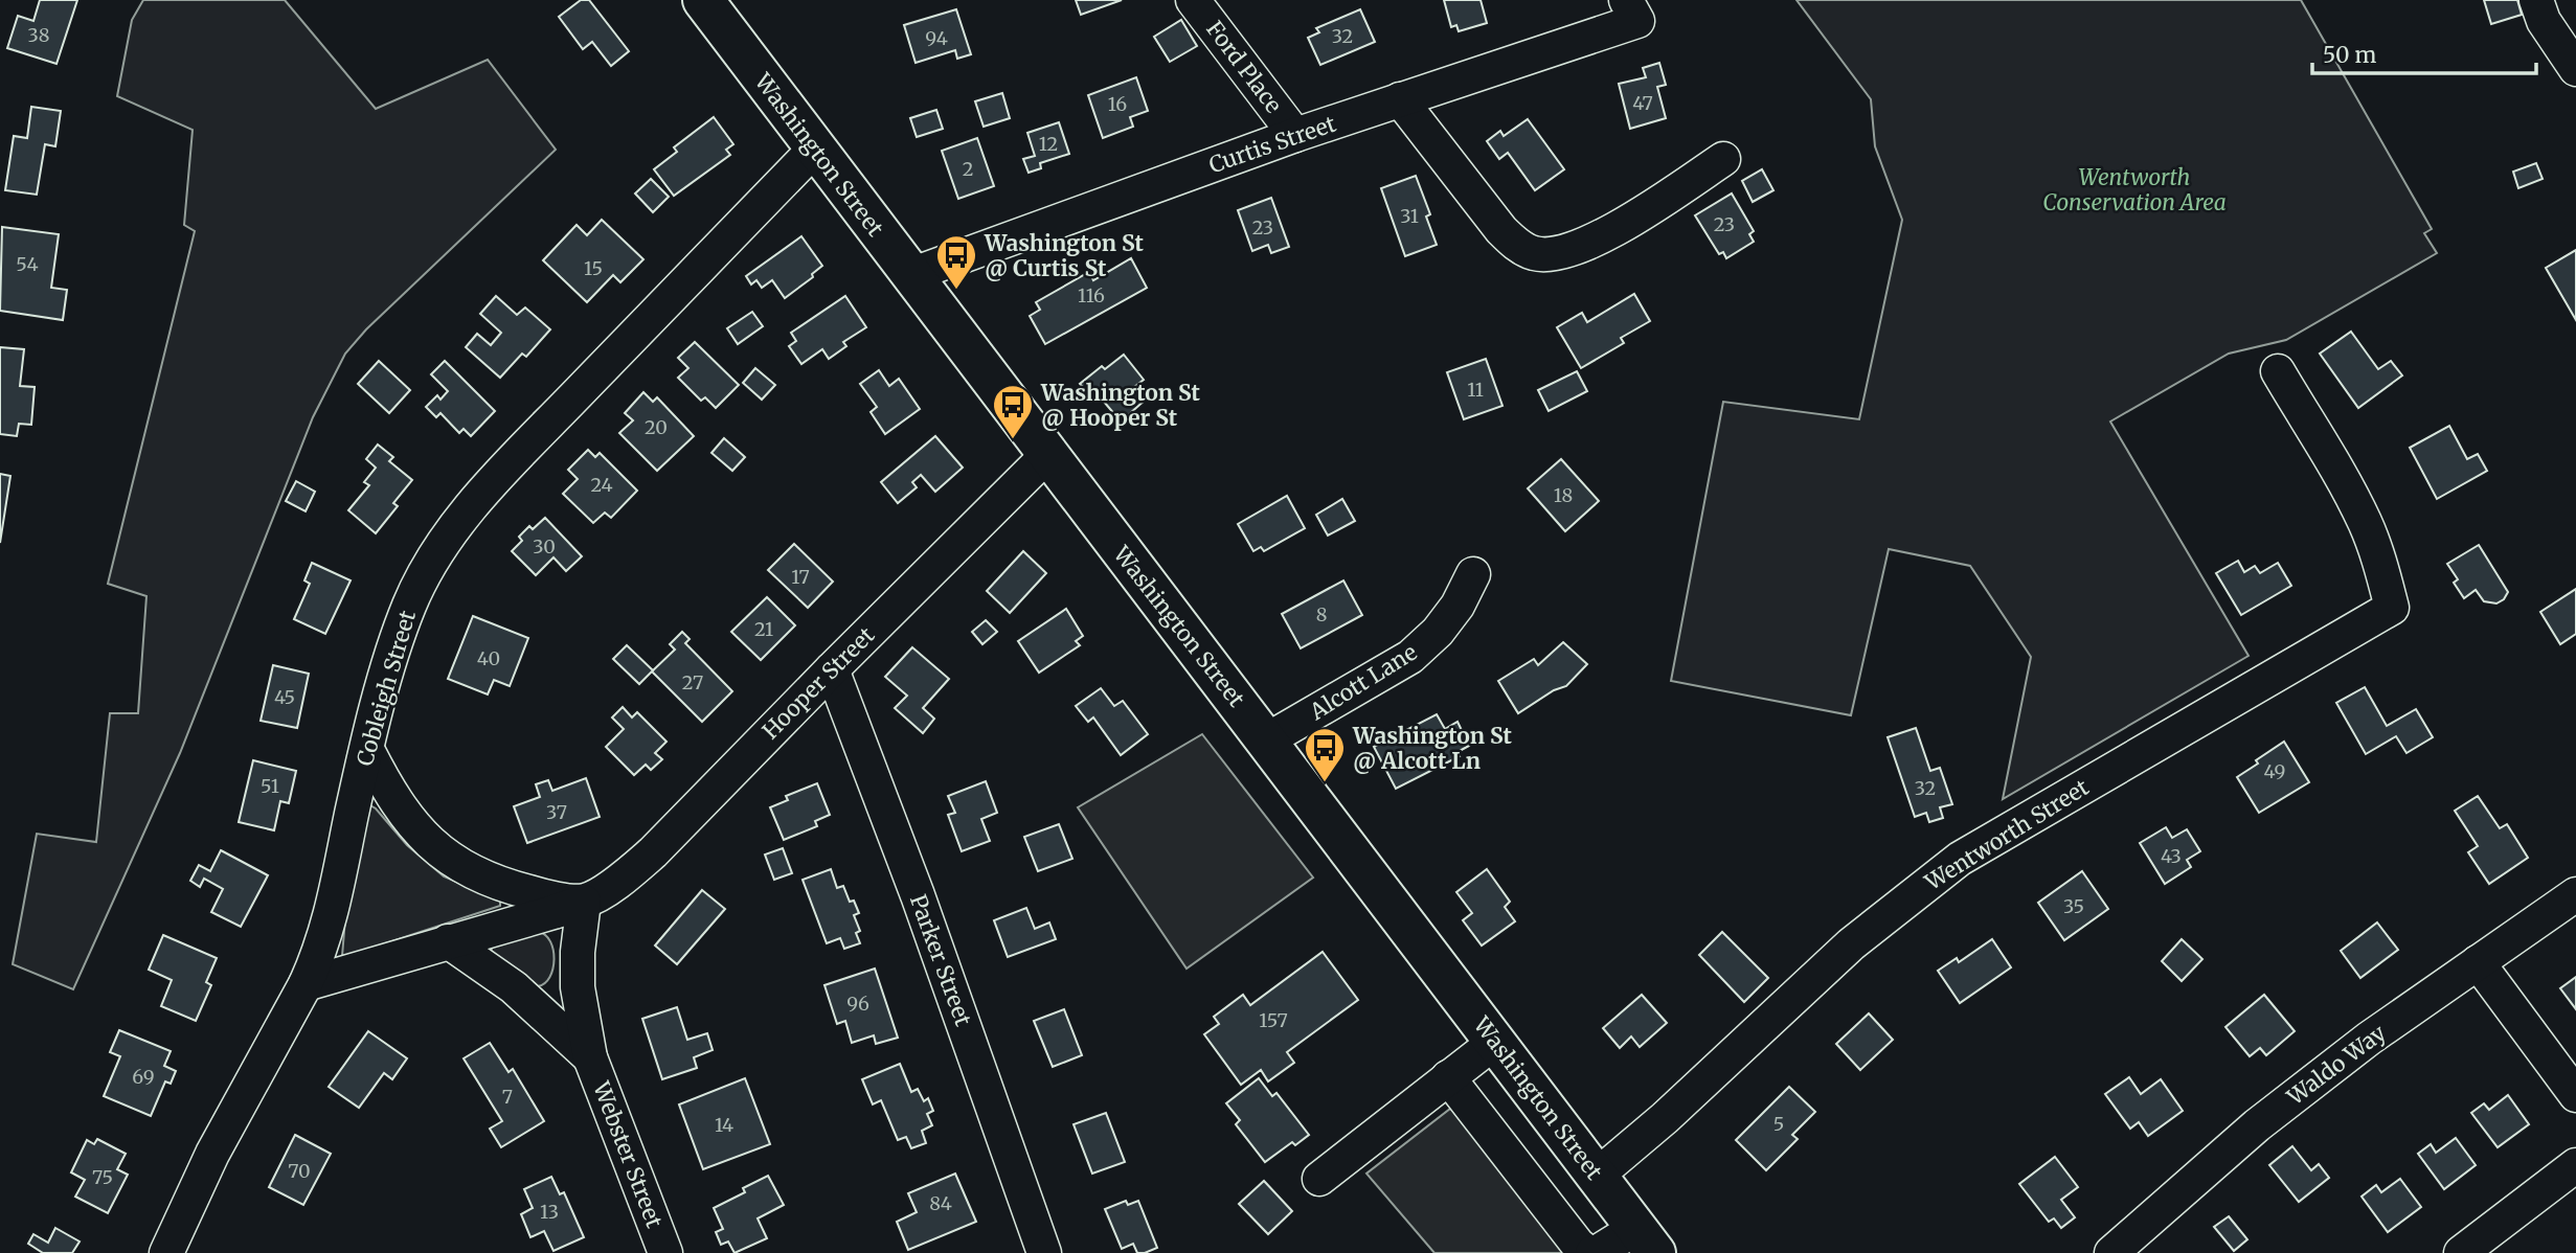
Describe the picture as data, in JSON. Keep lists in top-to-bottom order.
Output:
{
  "streets": {
    "main road": ["Washington Street"],
    "street": [
      "Ford Place",
      "Curtis Street",
      "Alcott Lane",
      "Hooper Street",
      "Cobleigh Street",
      "Wentworth Street",
      "Parker Street",
      "Waldo Way",
      "Webster Street"
    ]
  },
  "crossings": [
    ["Ford Place", "Curtis Street"],
    ["Curtis Street", "Washington Street"],
    ["Washington Street", "Alcott Lane"],
    ["Washington Street", "Hooper Street"],
    ["Washington Street", "Cobleigh Street"],
    ["Washington Street", "Wentworth Street"],
    ["Hooper Street", "Cobleigh Street"],
    ["Hooper Street", "Parker Street"],
    ["Hooper Street", "Webster Street"]
  ],
  "parks": ["Wentworth Conservation Area"],
  "places": {
    "bus stop": ["Washington St @ Curtis St", "Washington St @ Hooper St", "Washington St @ Alcott Ln"]
  },
  "house_numbers": [
    "38",
    "32",
    "94",
    "47",
    "16",
    "12",
    "2",
    "31",
    "23",
    "23",
    "54",
    "15",
    "116",
    "11",
    "20",
    "24",
    "18",
    "30",
    "17",
    "8",
    "21",
    "40",
    "27",
    "45",
    "49",
    "51",
    "32",
    "37",
    "43",
    "35",
    "96",
    "157",
    "69",
    "7",
    "5",
    "14",
    "70",
    "75",
    "84",
    "13"
  ],
  "scale_bar": "50 m"
}
